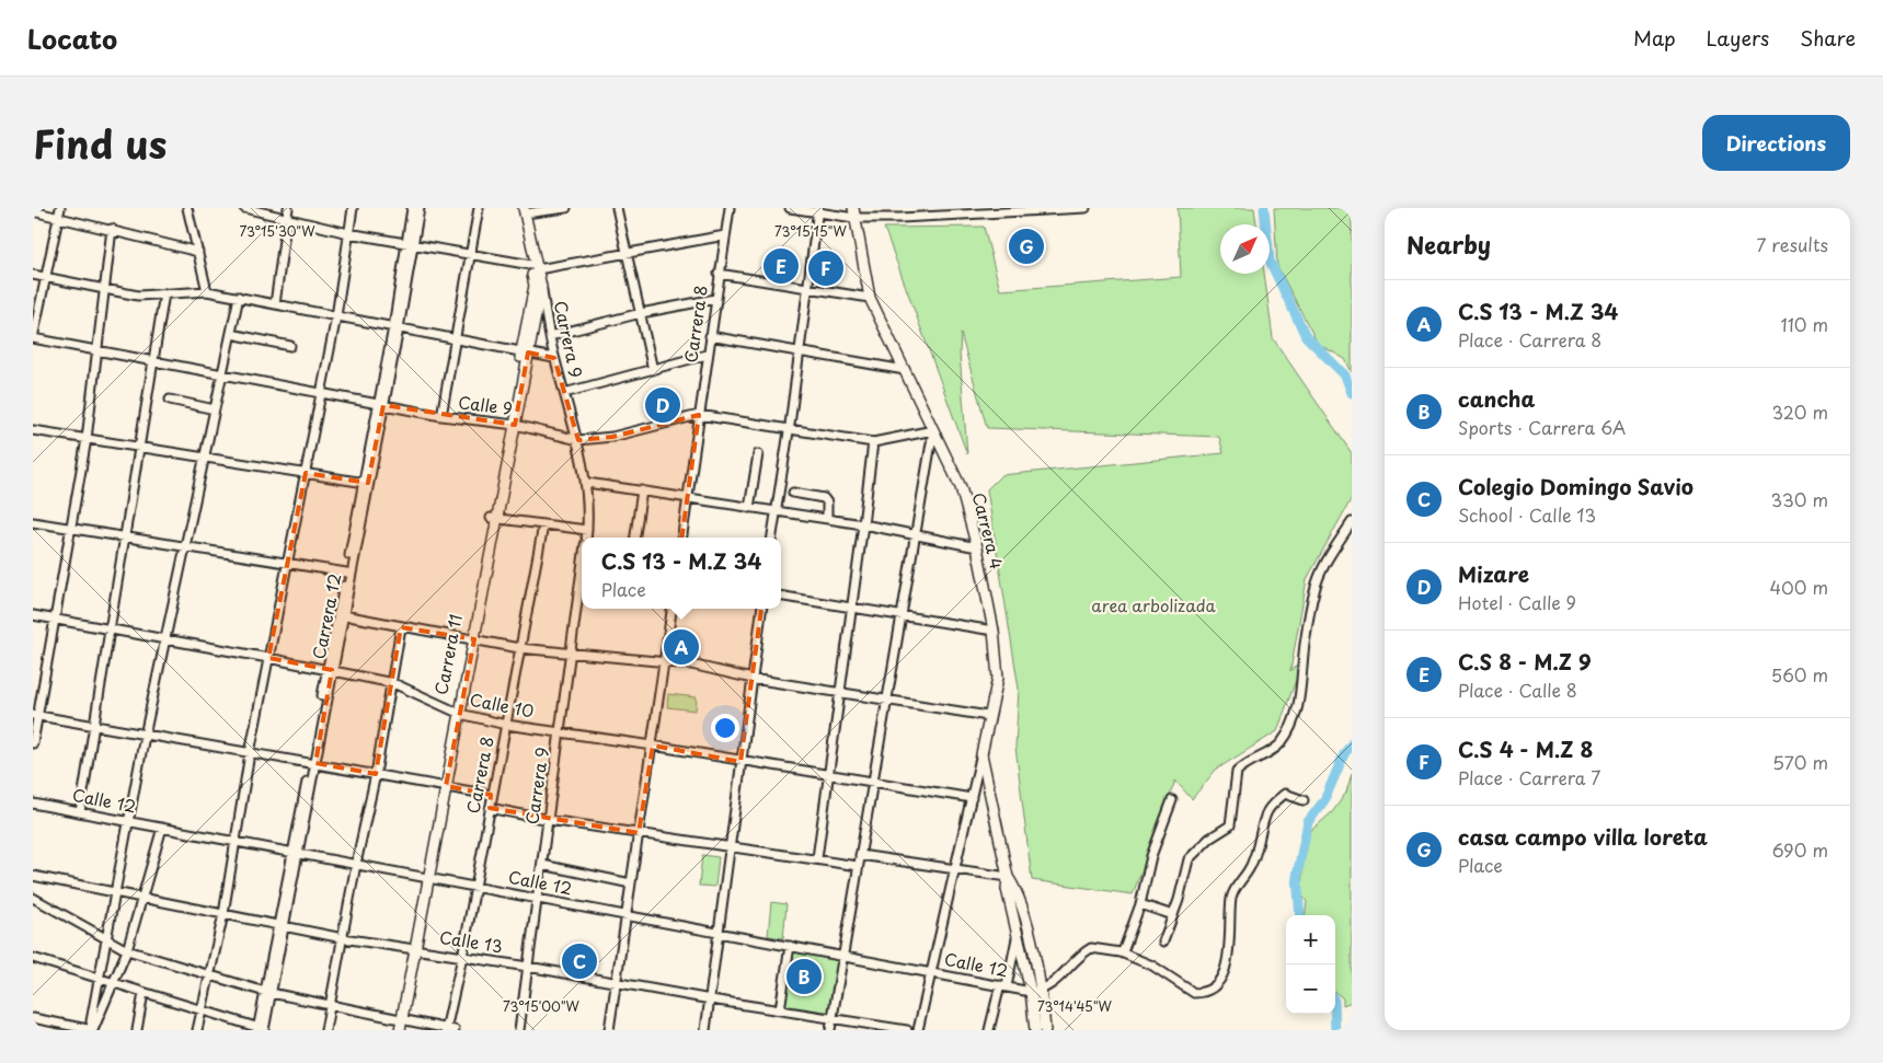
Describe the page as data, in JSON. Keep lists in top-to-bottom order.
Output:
{
  "streets": {
    "main road": ["Carrera 9", "Carrera 4", "Carrera 11"],
    "street": [
      "Carrera 8",
      "Calle 9",
      "Carrera 12",
      "Calle 10",
      "Calle 12",
      "Calle 13"
    ]
  },
  "crossings": [
    ["Carrera 8", "Calle 9"],
    ["Carrera 8", "Calle 10"],
    ["Carrera 8", "Calle 12"],
    ["Carrera 8", "Calle 13"],
    ["Carrera 9", "Calle 9"],
    ["Carrera 9", "Carrera 11"],
    ["Carrera 9", "Calle 10"],
    ["Carrera 9", "Calle 12"],
    ["Carrera 9", "Calle 13"],
    ["Calle 9", "Carrera 4"],
    ["Calle 9", "Carrera 12"],
    ["Calle 9", "Carrera 11"],
    ["Carrera 4", "Calle 12"],
    ["Carrera 12", "Calle 10"],
    ["Carrera 12", "Calle 12"],
    ["Carrera 12", "Calle 13"],
    ["Carrera 11", "Calle 10"],
    ["Carrera 11", "Calle 12"],
    ["Carrera 11", "Calle 13"]
  ],
  "parks": ["area arbolizada"],
  "north": "top right",
  "page": {
    "header": "Locato",
    "nav": ["Map", "Layers", "Share"],
    "title": "Find us",
    "buttons": "Directions",
    "heading": ["Nearby", "7 results"],
    "pins": [
      "G",
      "E",
      "F",
      "D",
      "A",
      "C",
      "B"
    ],
    "list": [
      {
        "mark": "A",
        "name": "C.S 13 - M.Z 34",
        "note": "Place · Carrera 8",
        "value": "110 m"
      },
      {
        "mark": "B",
        "name": "cancha",
        "note": "Sports · Carrera 6A",
        "value": "320 m"
      },
      {
        "mark": "C",
        "name": "Colegio Domingo Savio",
        "note": "School · Calle 13",
        "value": "330 m"
      },
      {
        "mark": "D",
        "name": "Mizare",
        "note": "Hotel · Calle 9",
        "value": "400 m"
      },
      {
        "mark": "E",
        "name": "C.S 8 - M.Z 9",
        "note": "Place · Calle 8",
        "value": "560 m"
      },
      {
        "mark": "F",
        "name": "C.S 4 - M.Z 8",
        "note": "Place · Carrera 7",
        "value": "570 m"
      },
      {
        "mark": "G",
        "name": "casa campo villa loreta",
        "note": "Place",
        "value": "690 m"
      }
    ],
    "popup": ["C.S 13 - M.Z 34", "Place"],
    "map_buttons": ["+", "−"]
  },
  "coordinates": [
    "73°15'30\"W",
    "73°15'15\"W",
    "73°15'00\"W",
    "73°14'45\"W"
  ]
}
